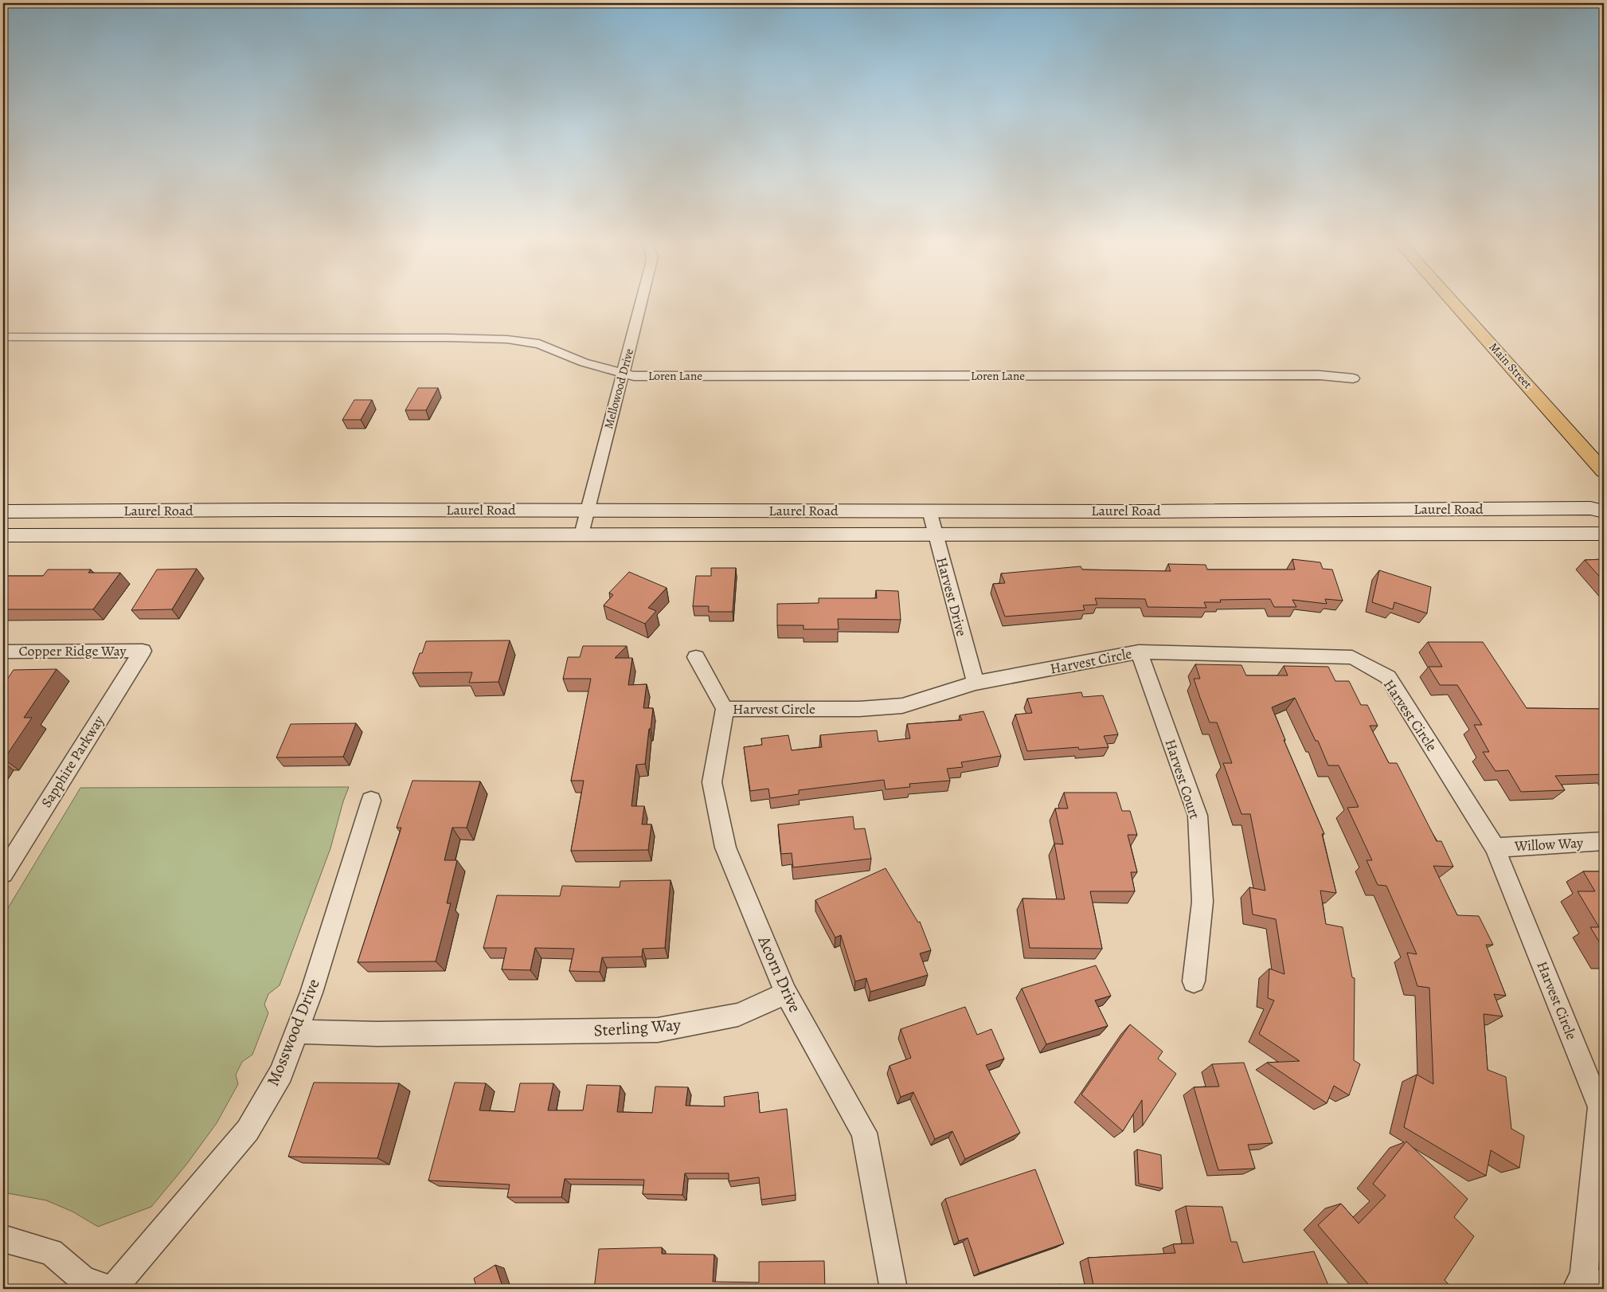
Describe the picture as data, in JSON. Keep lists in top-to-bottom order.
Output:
{
  "streets": {
    "main road": ["Main Street", "Laurel Road"],
    "street": [
      "Loren Lane",
      "Mellowood Drive",
      "Harvest Drive",
      "Copper Ridge Way",
      "Harvest Circle",
      "Sapphire Parkway",
      "Harvest Court",
      "Willow Way",
      "Acorn Drive",
      "Sterling Way",
      "Mosswood Drive"
    ]
  },
  "crossings": [
    ["Loren Lane", "Mellowood Drive"],
    ["Mellowood Drive", "Laurel Road"],
    ["Laurel Road", "Harvest Drive"],
    ["Harvest Drive", "Harvest Circle"],
    ["Copper Ridge Way", "Sapphire Parkway"],
    ["Harvest Circle", "Harvest Court"],
    ["Harvest Circle", "Willow Way"],
    ["Harvest Circle", "Acorn Drive"],
    ["Acorn Drive", "Sterling Way"],
    ["Sterling Way", "Mosswood Drive"]
  ]
}
